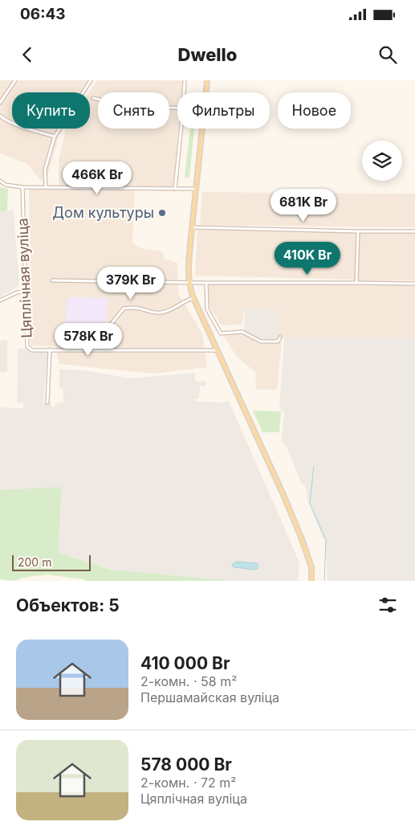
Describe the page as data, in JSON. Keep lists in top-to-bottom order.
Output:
{
  "streets": {
    "street": ["Цяплічная вуліца"]
  },
  "places": ["Дом культуры"],
  "scale_bar": "200 m",
  "page": {
    "status": "06:43",
    "header": "Dwello",
    "chip": [
      "Купить",
      "Снять",
      "Фильтры",
      "Новое"
    ],
    "price": [
      "466K Br",
      "681K Br",
      "410K Br",
      "379K Br",
      "578K Br"
    ],
    "scale": "200 m",
    "heading": "Объектов: 5",
    "list": [
      {
        "name": "410 000 Br",
        "note": "2-комн. · 58 m² · Першамайская вуліца"
      },
      {
        "name": "578 000 Br",
        "note": "2-комн. · 72 m² · Цяплічная вуліца"
      }
    ]
  }
}
